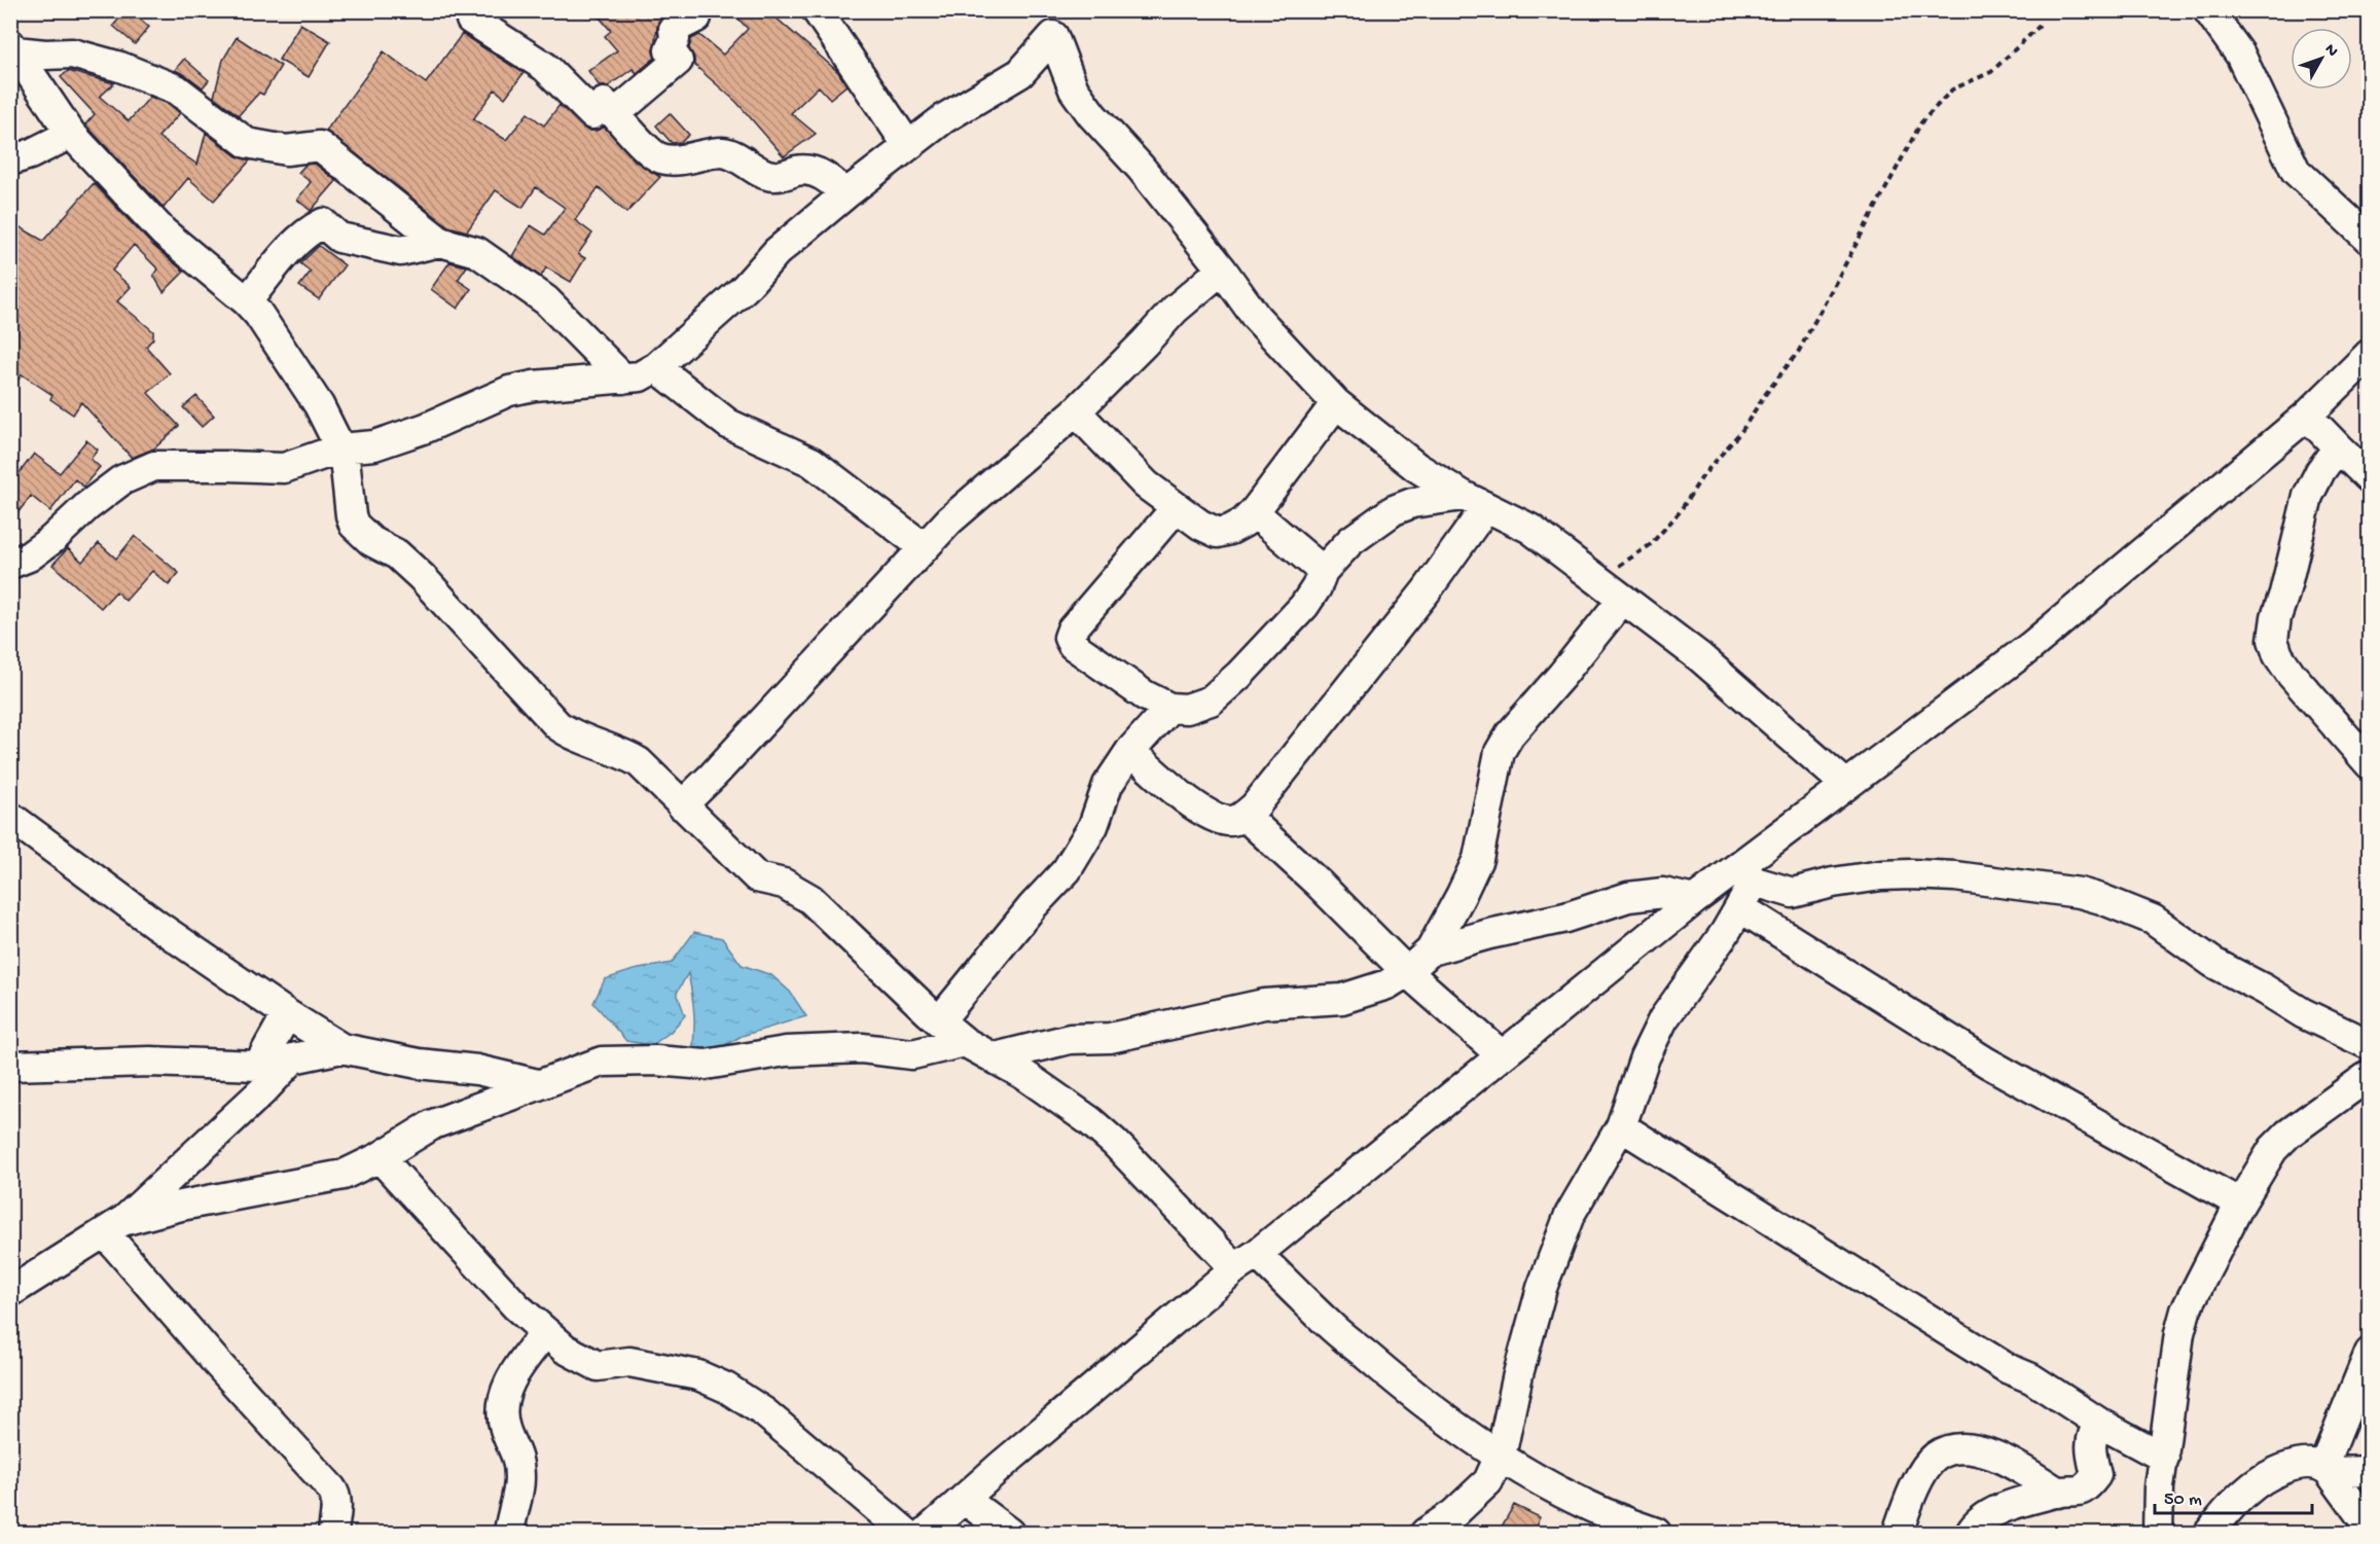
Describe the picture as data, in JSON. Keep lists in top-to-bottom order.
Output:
{
  "scale_bar": "50 m",
  "north": "top right"
}
